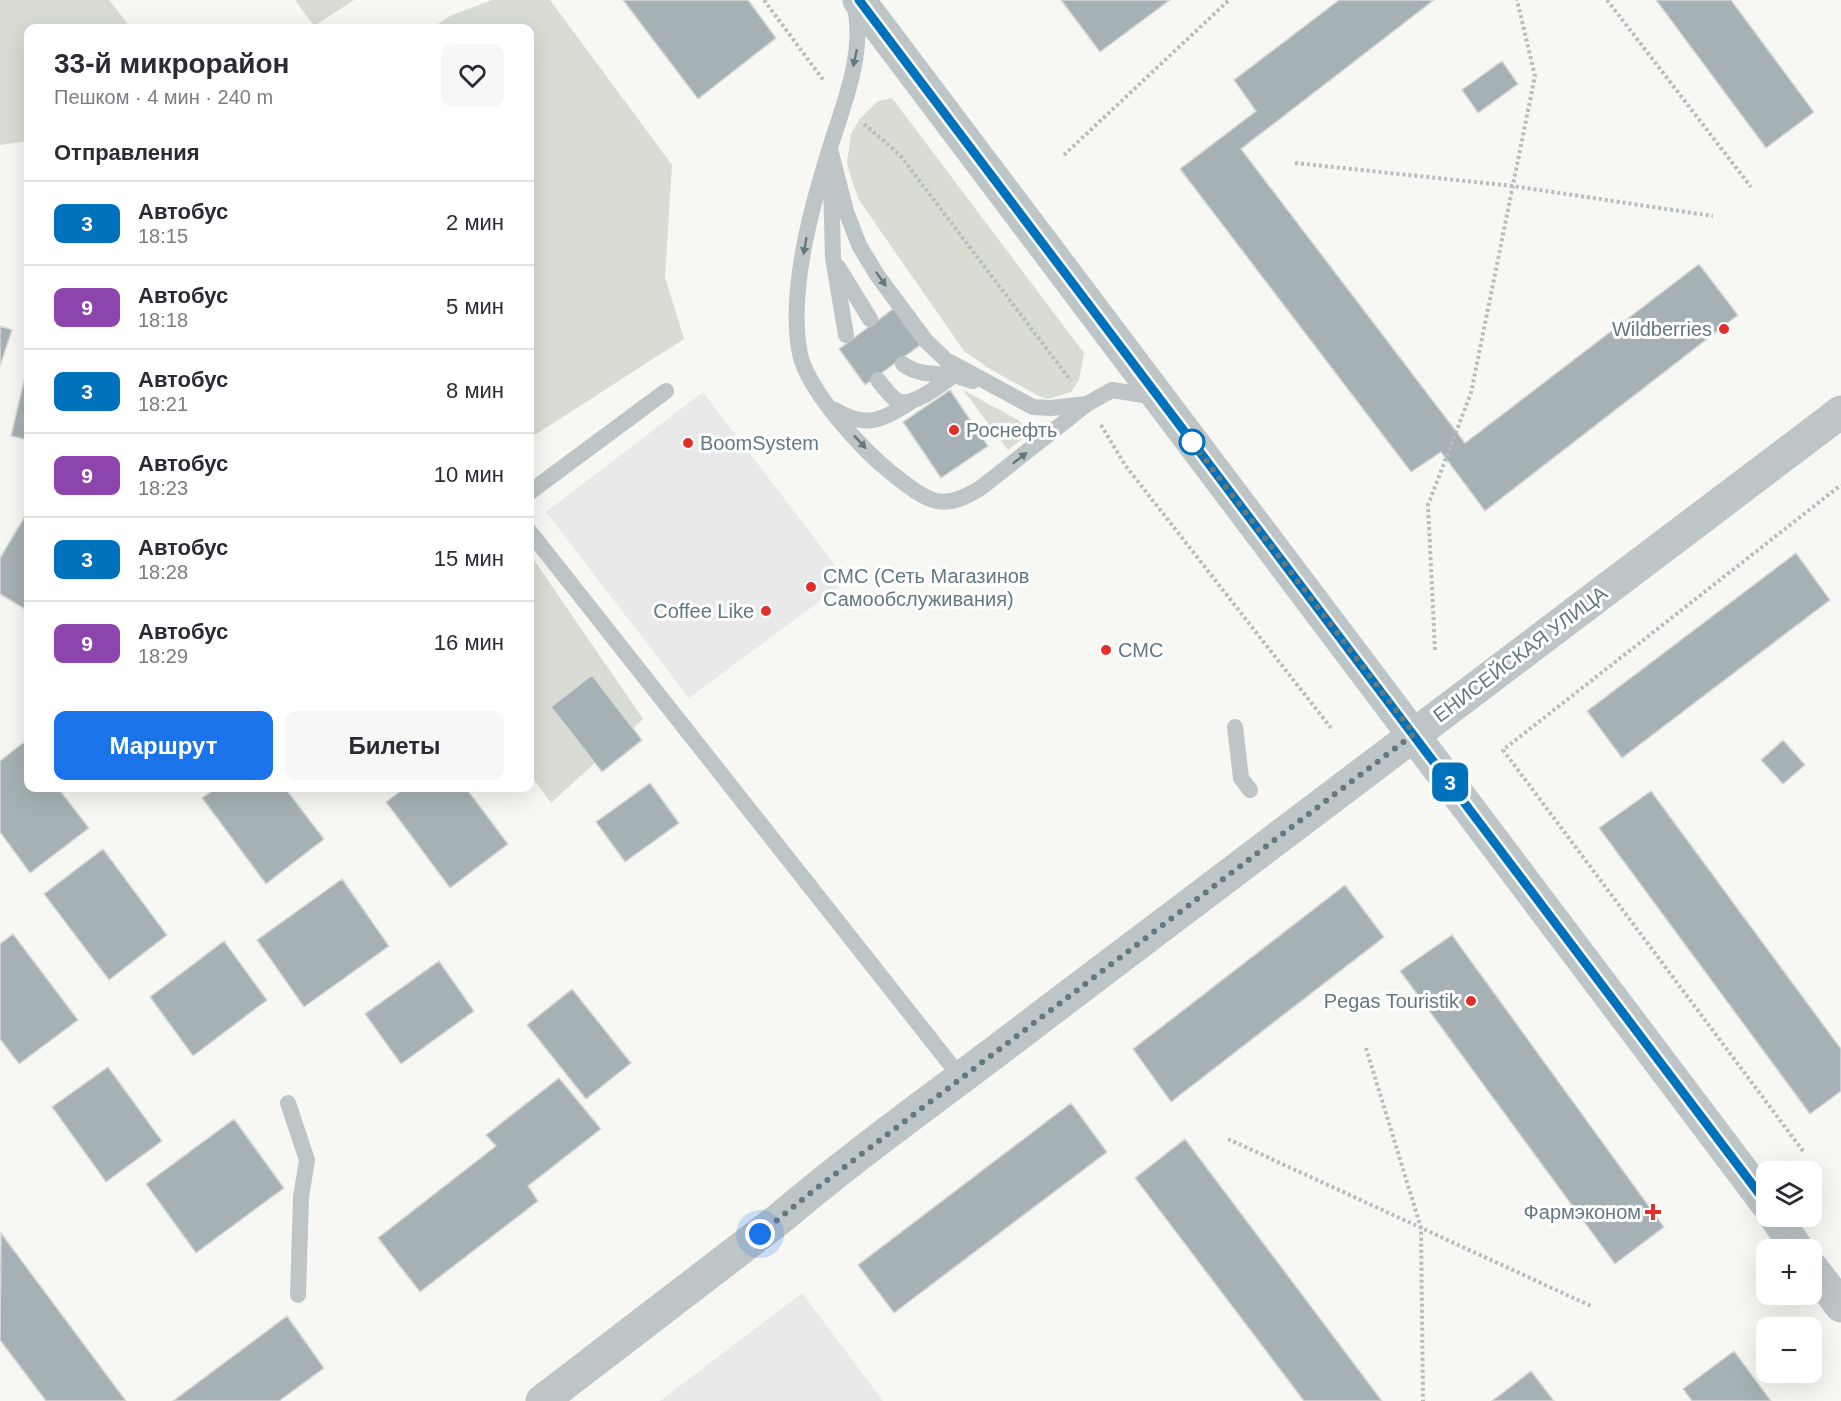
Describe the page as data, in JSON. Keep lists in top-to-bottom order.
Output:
{
  "streets": {
    "street": ["ЕНИСЕЙСКАЯ УЛИЦА"]
  },
  "places": {
    "other": [
      "Wildberries",
      "Роснефть",
      "BoomSystem",
      "СМС (Сеть Магазинов Самообслуживания)",
      "Coffee Like",
      "СМС",
      "Pegas Touristik"
    ],
    "health": ["Фармэконом"]
  },
  "lines": ["bus line 3"],
  "page": {
    "on_map": "3",
    "heading": [
      ["33-й микрорайон", "Пешком · 4 мин · 240 m"],
      "Отправления"
    ],
    "list": [
      {
        "mark": "3",
        "name": "Автобус",
        "note": "18:15",
        "value": "2 мин"
      },
      {
        "mark": "9",
        "name": "Автобус",
        "note": "18:18",
        "value": "5 мин"
      },
      {
        "mark": "3",
        "name": "Автобус",
        "note": "18:21",
        "value": "8 мин"
      },
      {
        "mark": "9",
        "name": "Автобус",
        "note": "18:23",
        "value": "10 мин"
      },
      {
        "mark": "3",
        "name": "Автобус",
        "note": "18:28",
        "value": "15 мин"
      },
      {
        "mark": "9",
        "name": "Автобус",
        "note": "18:29",
        "value": "16 мин"
      }
    ],
    "buttons": ["Маршрут", "Билеты"],
    "map_buttons": ["+", "−"]
  }
}
